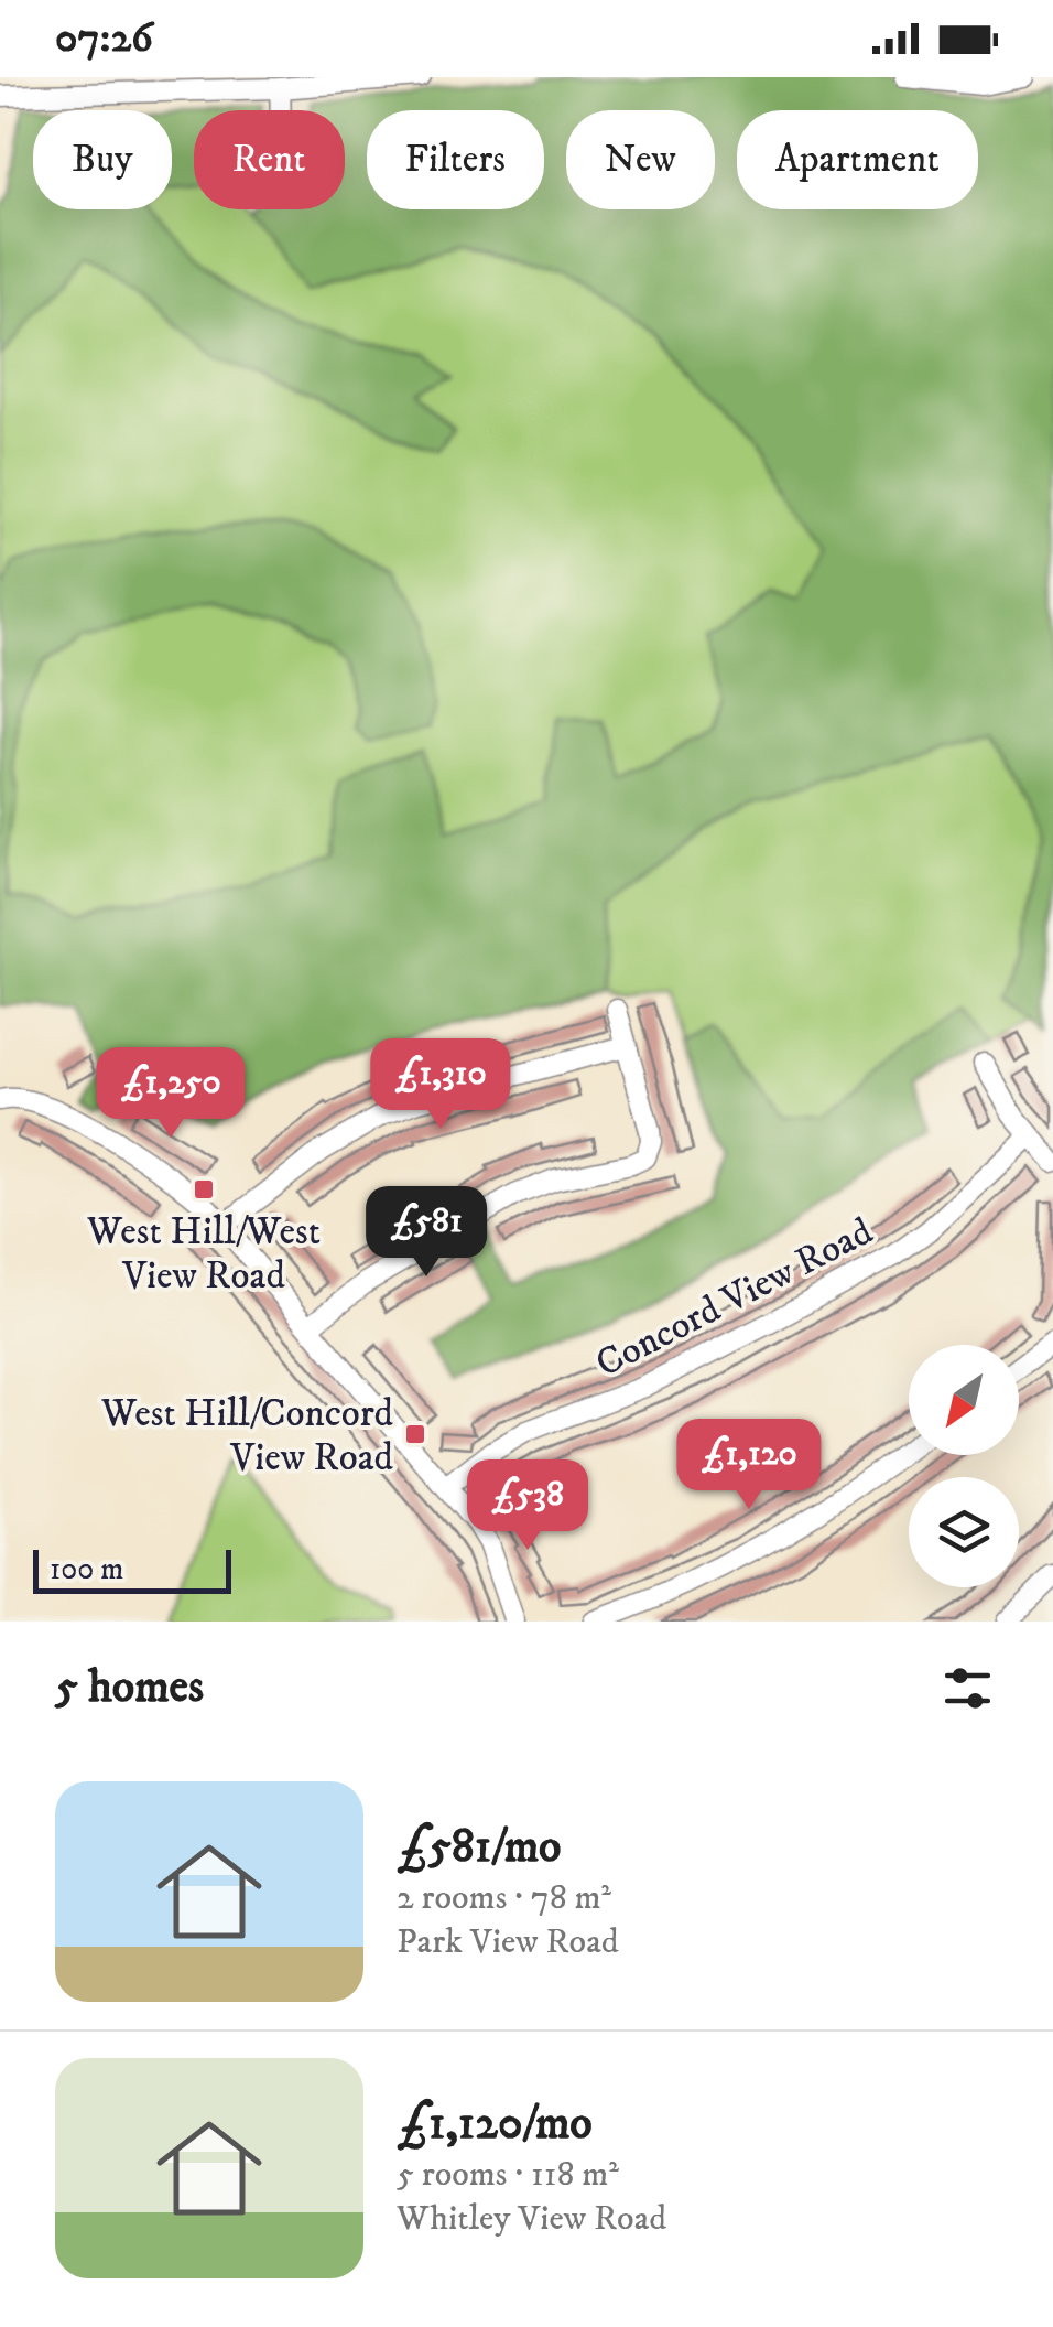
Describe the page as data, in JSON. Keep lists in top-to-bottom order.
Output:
{
  "streets": {
    "street": ["Concord View Road"]
  },
  "places": {
    "transit": ["West Hill/West View Road", "West Hill/Concord View Road"]
  },
  "scale_bar": "100 m",
  "north": "bottom left",
  "page": {
    "status": "07:26",
    "chip": [
      "Buy",
      "Rent",
      "Filters",
      "New",
      "Apartment"
    ],
    "price": [
      "£1,310",
      "£1,250",
      "£581",
      "£1,120",
      "£538"
    ],
    "scale": "100 m",
    "heading": "5 homes",
    "list": [
      {
        "name": "£581/mo",
        "note": "2 rooms · 78 m² · Park View Road"
      },
      {
        "name": "£1,120/mo",
        "note": "5 rooms · 118 m² · Whitley View Road"
      }
    ]
  }
}
